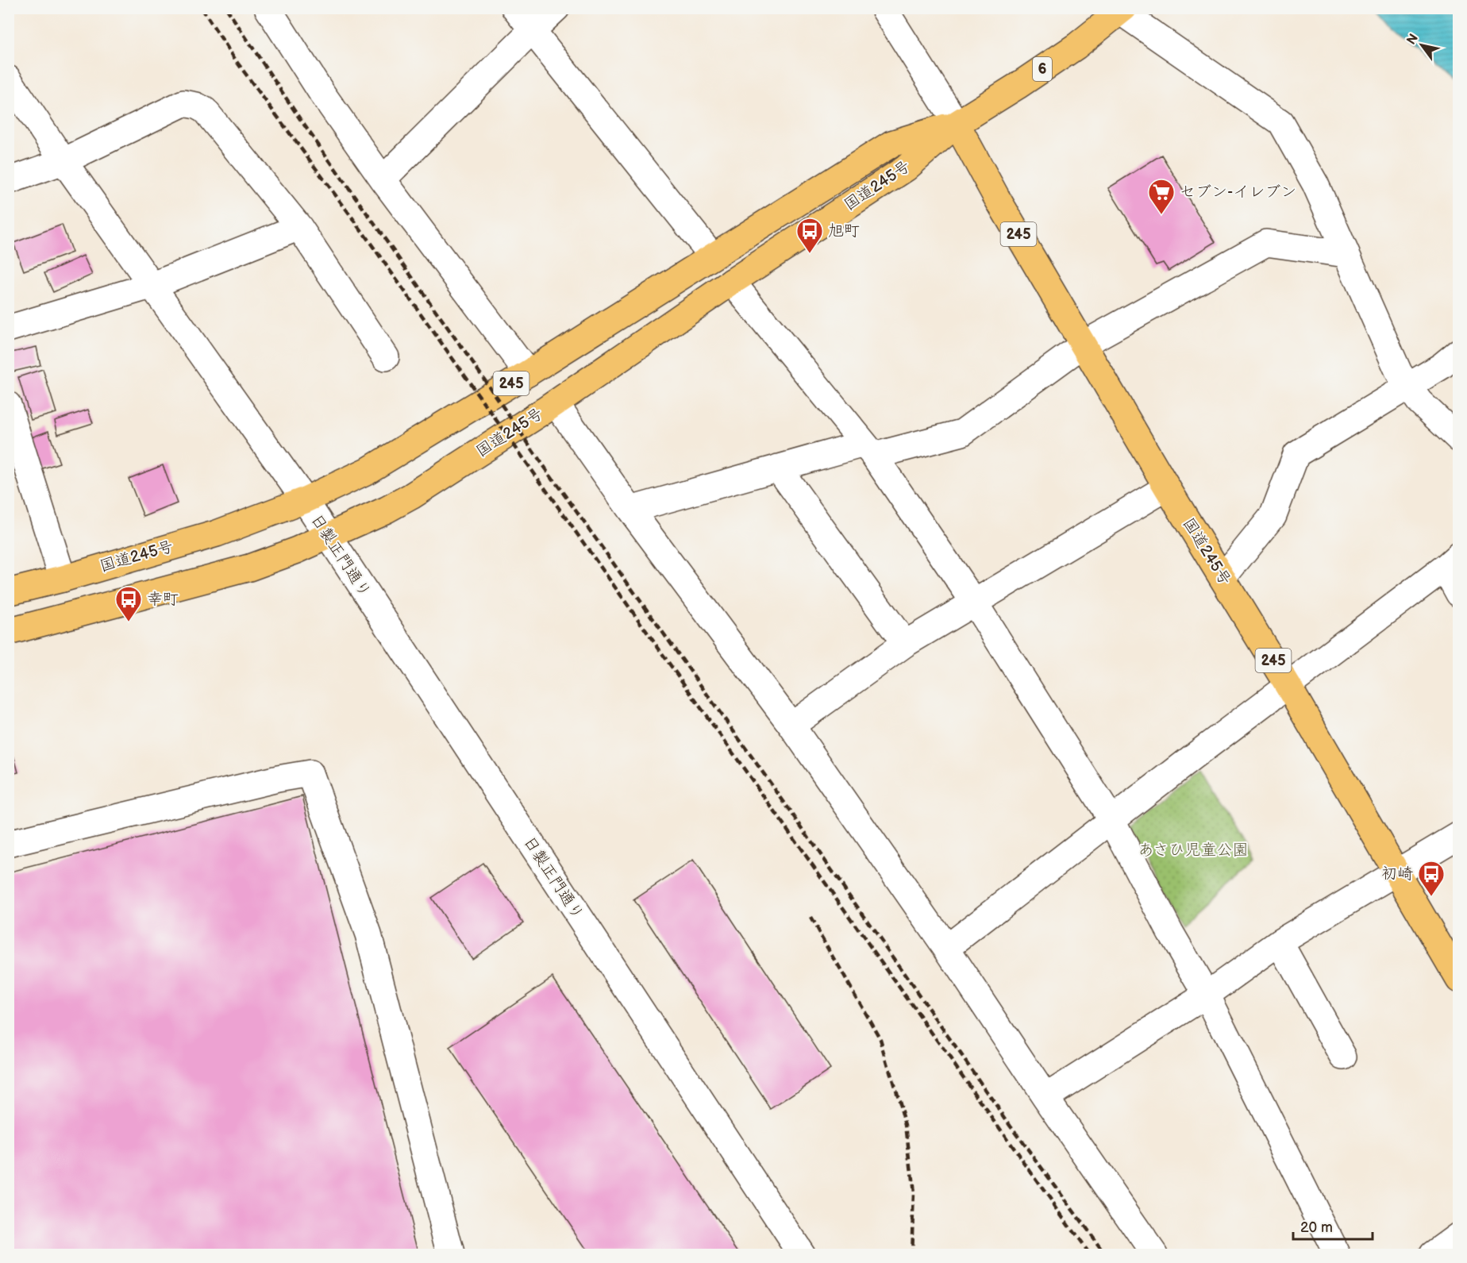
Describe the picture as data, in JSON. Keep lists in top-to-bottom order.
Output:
{
  "streets": {
    "highway": ["6", "国道245号", "245"],
    "street": ["日製正門通り"]
  },
  "crossings": [
    ["6", "国道245号"],
    ["国道245号", "日製正門通り"]
  ],
  "parks": ["あさひ児童公園"],
  "places": {
    "supermarket": ["セブン-イレブン"],
    "bus stop": ["旭町", "幸町", "初崎"]
  },
  "scale_bar": "20 m",
  "north": "top left"
}
